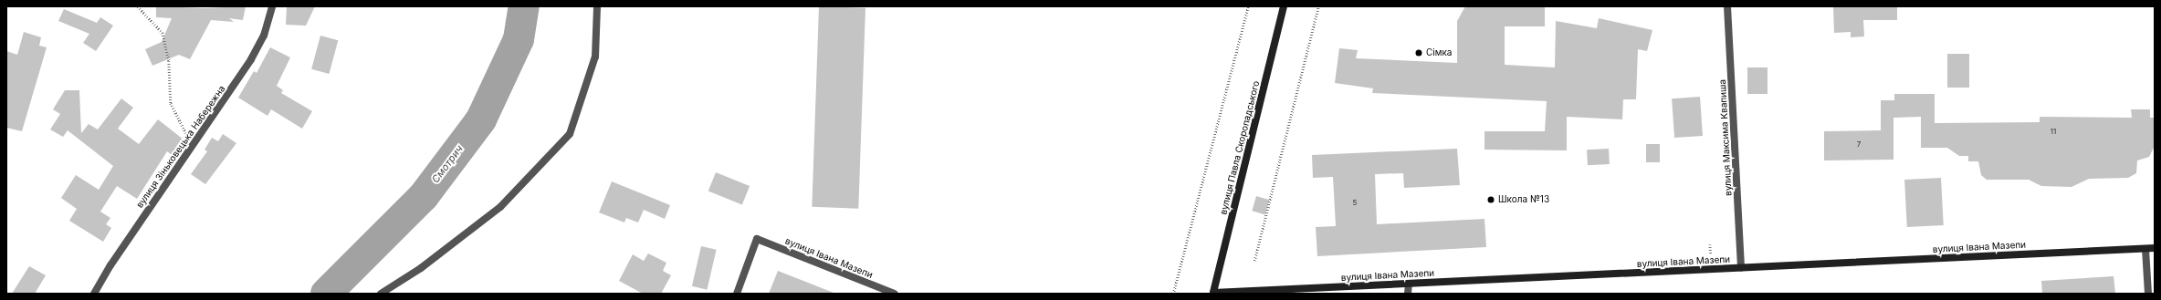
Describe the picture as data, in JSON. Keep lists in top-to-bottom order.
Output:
{
  "streets": {
    "street": [
      "вулиця Максима Квапиша",
      "вулиця Зіньковецька Набережна",
      "вулиця Павла Скоропадського",
      "вулиця Івана Мазепи"
    ]
  },
  "crossings": [
    ["вулиця Максима Квапиша", "вулиця Івана Мазепи"],
    ["вулиця Павла Скоропадського", "вулиця Івана Мазепи"]
  ],
  "water": ["Смотрич"],
  "places": ["Сімка", "Школа №13"],
  "house_numbers": ["11", "7", "5"]
}
